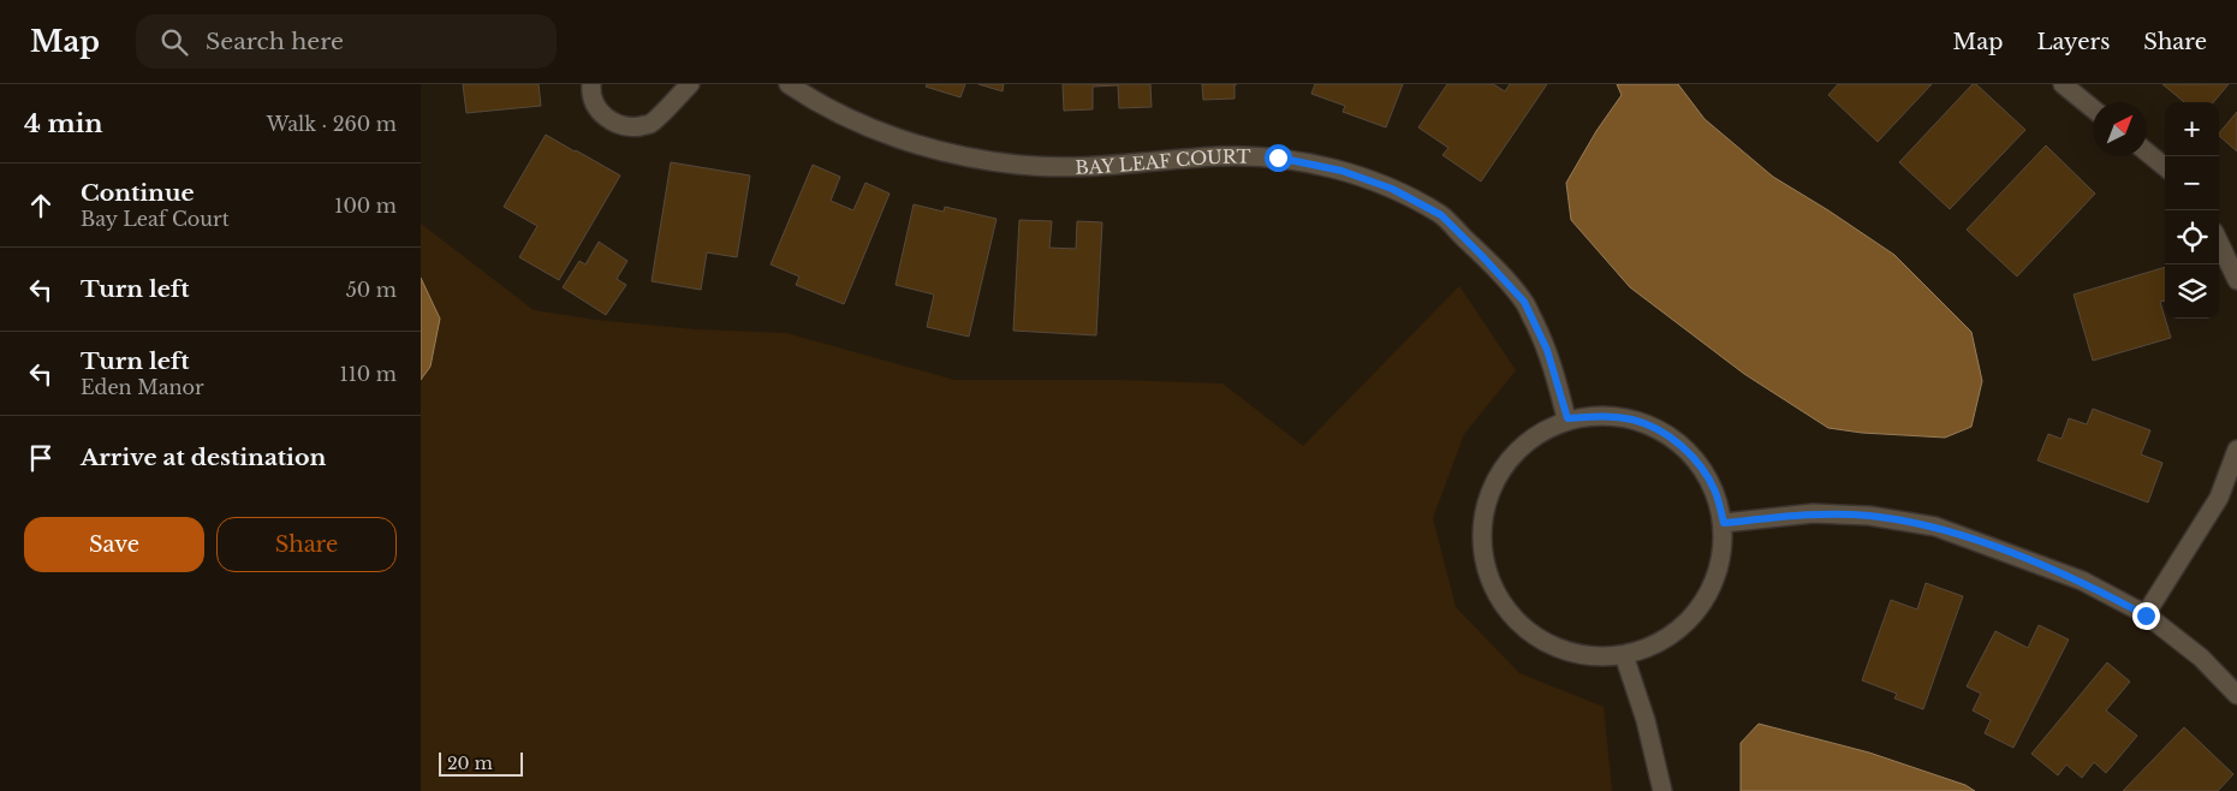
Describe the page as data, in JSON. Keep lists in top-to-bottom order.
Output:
{
  "streets": {
    "street": ["BAY LEAF COURT"]
  },
  "scale_bar": "20 m",
  "north": "top right",
  "page": {
    "header": "Map",
    "search": "Search here",
    "nav": ["Map", "Layers", "Share"],
    "heading": ["4 min", "Walk · 260 m"],
    "map_buttons": ["+", "−"],
    "list": [
      ["Continue", "Bay Leaf Court", "100 m"],
      ["Turn left", "50 m"],
      ["Turn left", "Eden Manor", "110 m"],
      "Arrive at destination"
    ],
    "buttons": ["Save", "Share"],
    "scale": "20 m"
  }
}
